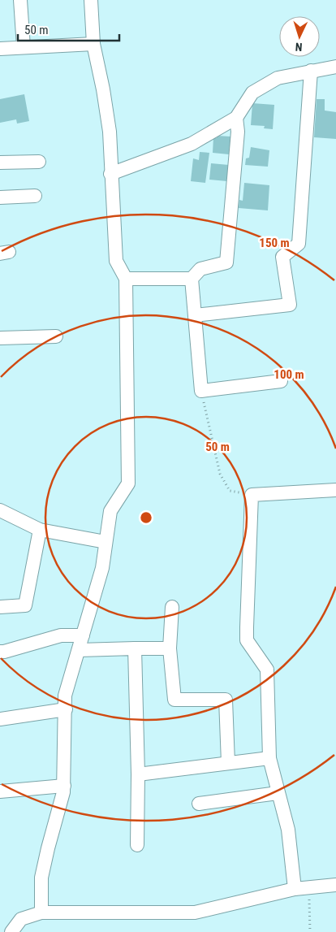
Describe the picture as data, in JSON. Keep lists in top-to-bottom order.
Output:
{
  "scale_bar": "50 m",
  "north": "bottom",
  "rings": ["150 m", "100 m", "50 m"]
}
